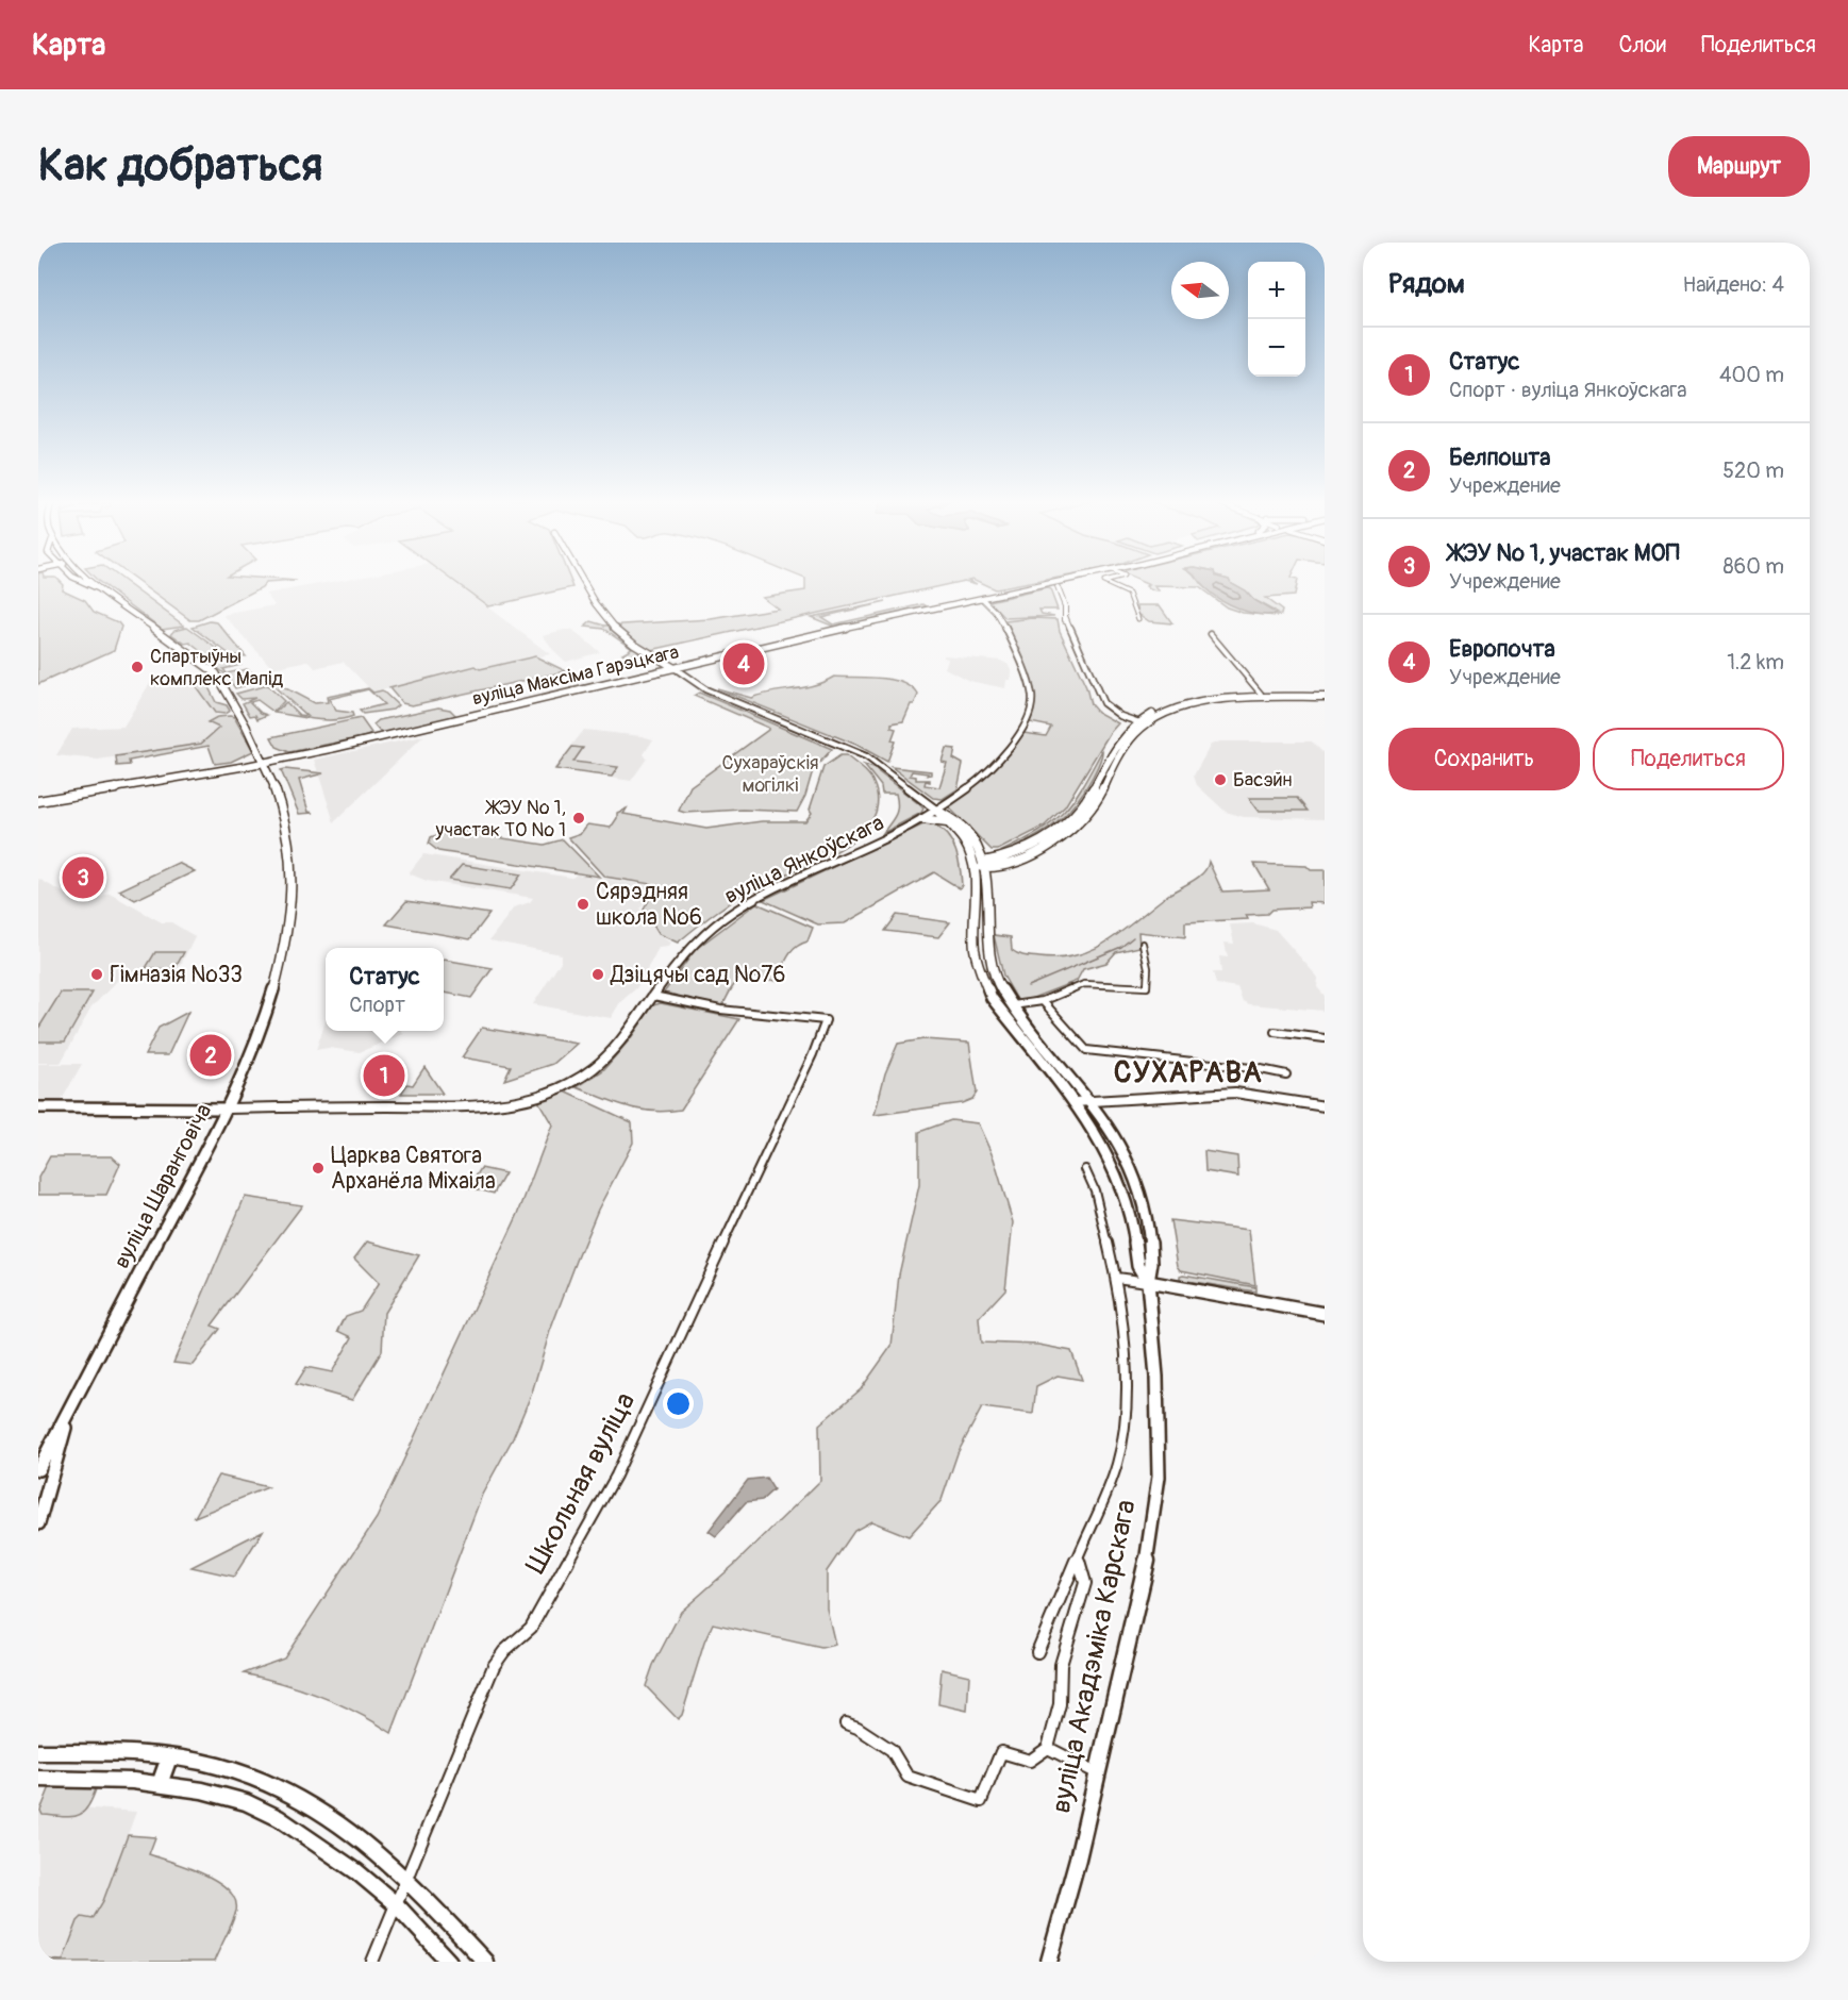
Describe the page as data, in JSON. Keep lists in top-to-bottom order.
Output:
{
  "streets": {
    "main road": ["вуліца Максіма Гарэцкага", "вуліца Шаранговіча", "вуліца Акадэміка Карскага"],
    "street": ["вуліца Янкоўскага", "Школьная вуліца"]
  },
  "crossings": [
    ["вуліца Максіма Гарэцкага", "вуліца Янкоўскага"],
    ["вуліца Максіма Гарэцкага", "вуліца Шаранговіча"],
    ["вуліца Янкоўскага", "вуліца Шаранговіча"],
    ["вуліца Янкоўскага", "Школьная вуліца"],
    ["вуліца Янкоўскага", "вуліца Акадэміка Карскага"]
  ],
  "districts": ["СУХАРАВА"],
  "parks": ["Сухараўскія могілкі"],
  "places": [
    "Спартыўны комплекс Мапід",
    "Басэйн",
    "ЖЭУ № 1, участак ТО № 1",
    "Сярэдняя школа №6",
    "Гімназія №33",
    "Дзіцячы сад №76",
    "Царква Святога Арханёла Міхаіла"
  ],
  "north": "left",
  "page": {
    "header": "Карта",
    "nav": ["Карта", "Слои", "Поделиться"],
    "buttons": [
      "Маршрут",
      ["Сохранить", "Поделиться"]
    ],
    "title": "Как добраться",
    "heading": ["Рядом", "Найдено: 4"],
    "map_buttons": ["+", "−"],
    "list": [
      {
        "mark": "1",
        "name": "Статус",
        "note": "Спорт · вуліца Янкоўскага",
        "value": "400 m"
      },
      {
        "mark": "2",
        "name": "Белпошта",
        "note": "Учреждение",
        "value": "520 m"
      },
      {
        "mark": "3",
        "name": "ЖЭУ № 1, участак МОП",
        "note": "Учреждение",
        "value": "860 m"
      },
      {
        "mark": "4",
        "name": "Европочта",
        "note": "Учреждение",
        "value": "1.2 km"
      }
    ],
    "pins": [
      "4",
      "3",
      "2",
      "1"
    ],
    "popup": ["Статус", "Спорт"]
  }
}
